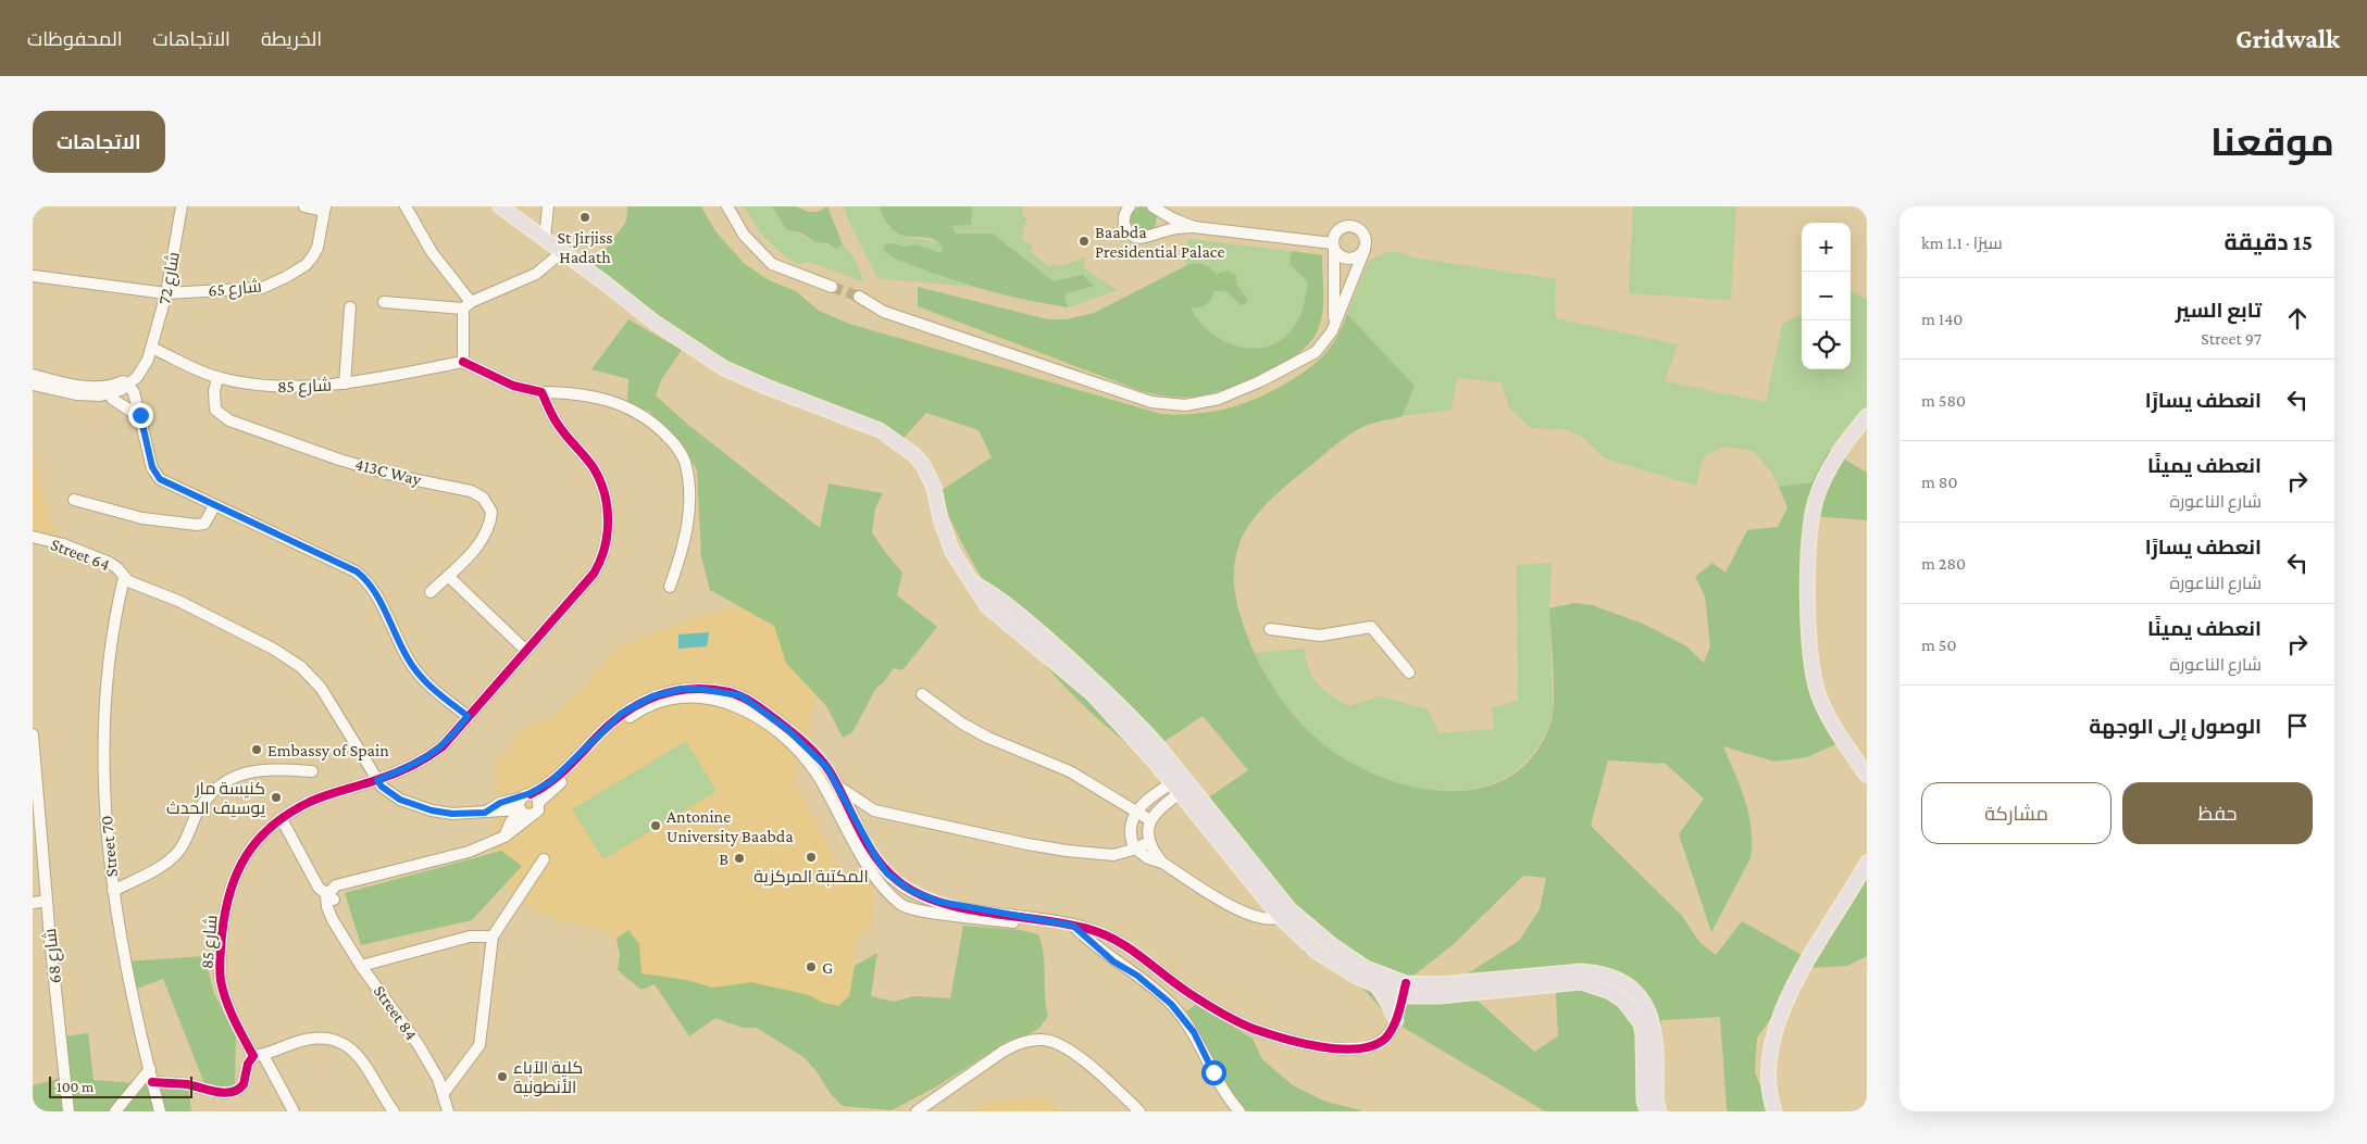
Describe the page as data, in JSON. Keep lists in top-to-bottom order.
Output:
{
  "streets": {
    "street": [
      "شارع 72",
      "شارع 65",
      "شارع 85",
      "413C Way",
      "Street 64",
      "Street 70",
      "شارع 68",
      "Street 84"
    ]
  },
  "crossings": [
    ["شارع 72", "شارع 65"],
    ["شارع 72", "شارع 85"],
    ["شارع 85", "413C Way"],
    ["شارع 85", "Street 64"],
    ["Street 64", "Street 70"]
  ],
  "places": [
    "St Jirjiss Hadath",
    "Baabda Presidential Palace",
    "Embassy of Spain",
    "كنيسة مار يوسيف الحدث",
    "Antonine University Baabda",
    "المكتبة المركزية",
    "B",
    "G",
    "كلية الآباء الأنطونية"
  ],
  "scale_bar": "100 m",
  "page": {
    "header": "Gridwalk",
    "nav": ["الخريطة", "الاتجاهات", "المحفوظات"],
    "title": "موقعنا",
    "buttons": [
      "الاتجاهات",
      ["حفظ", "مشاركة"]
    ],
    "heading": ["15 دقيقة", "سيرًا · 1.1 km"],
    "map_buttons": ["+", "−"],
    "list": [
      ["تابع السير", "Street 97", "140 m"],
      ["انعطف يسارًا", "580 m"],
      ["انعطف يمينًا", "شارع الناعورة", "80 m"],
      ["انعطف يسارًا", "شارع الناعورة", "280 m"],
      ["انعطف يمينًا", "شارع الناعورة", "50 m"],
      "الوصول إلى الوجهة"
    ],
    "scale": "100 m"
  }
}
